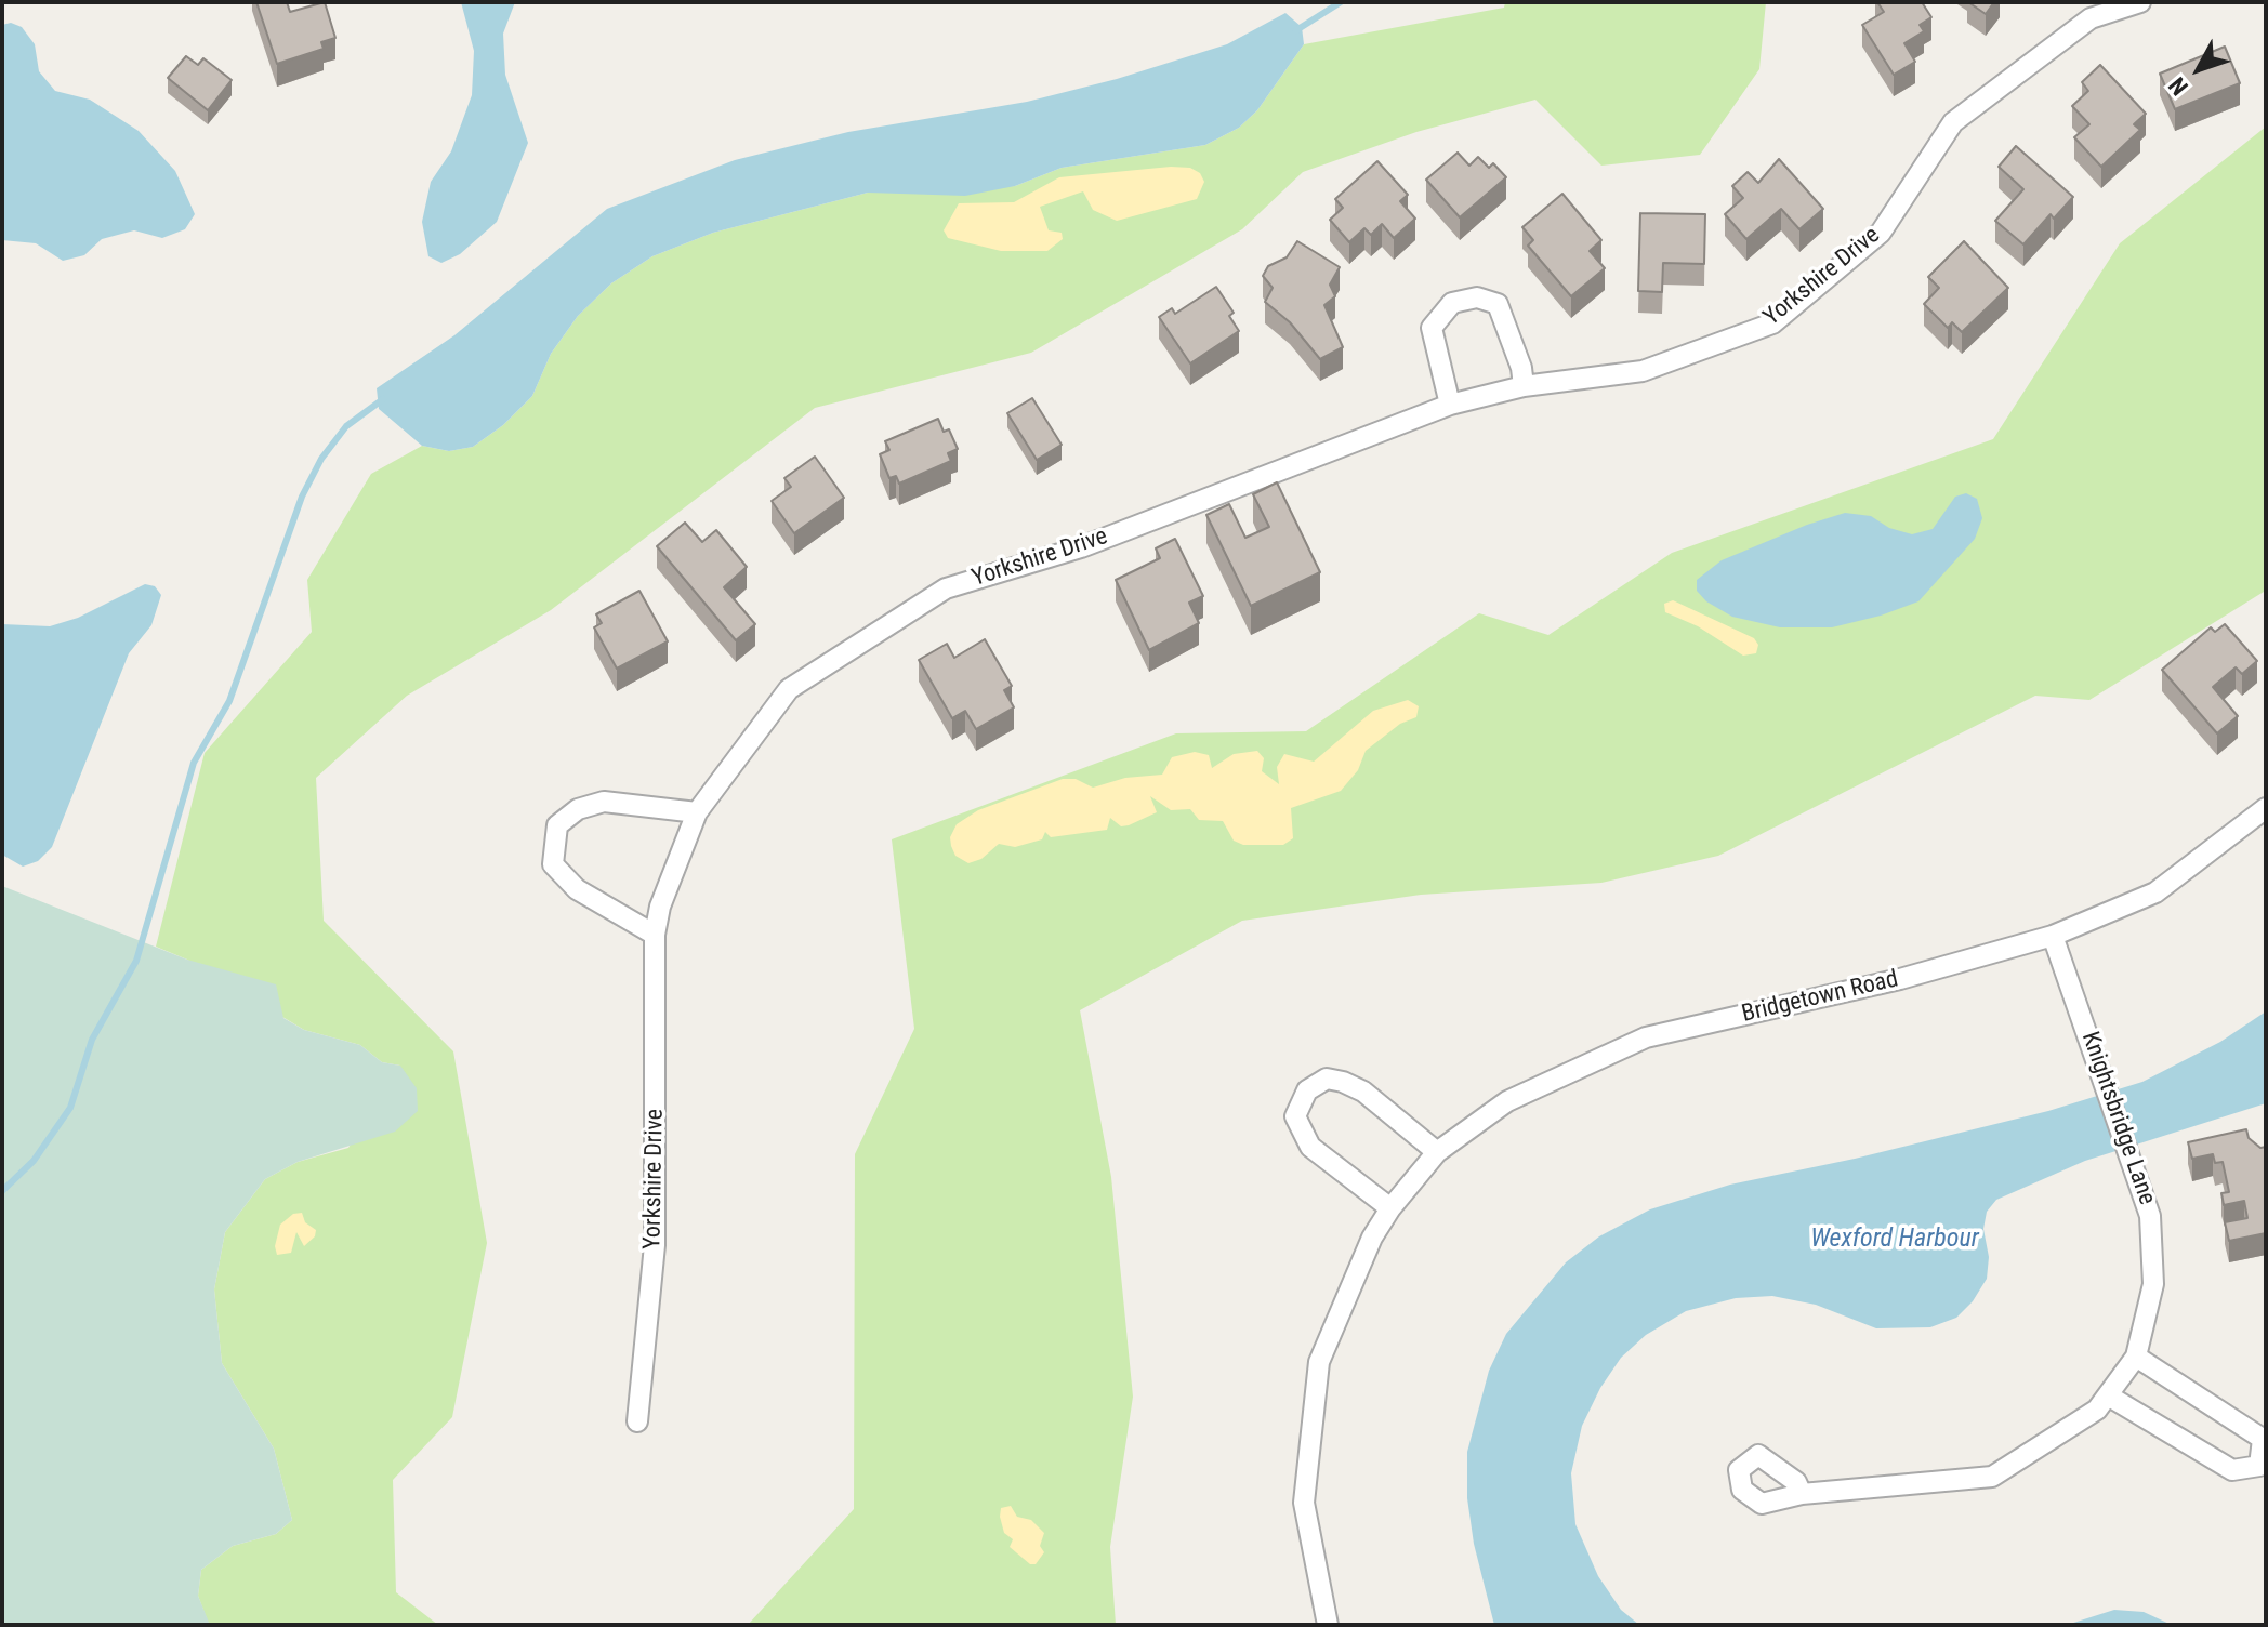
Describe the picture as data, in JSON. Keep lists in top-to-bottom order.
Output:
{
  "streets": {
    "street": ["Yorkshire Drive", "Bridgetown Road", "Knightsbridge Lane"]
  },
  "crossings": [
    ["Bridgetown Road", "Knightsbridge Lane"]
  ],
  "water": ["Wexford Harbour"],
  "north": "bottom left"
}
